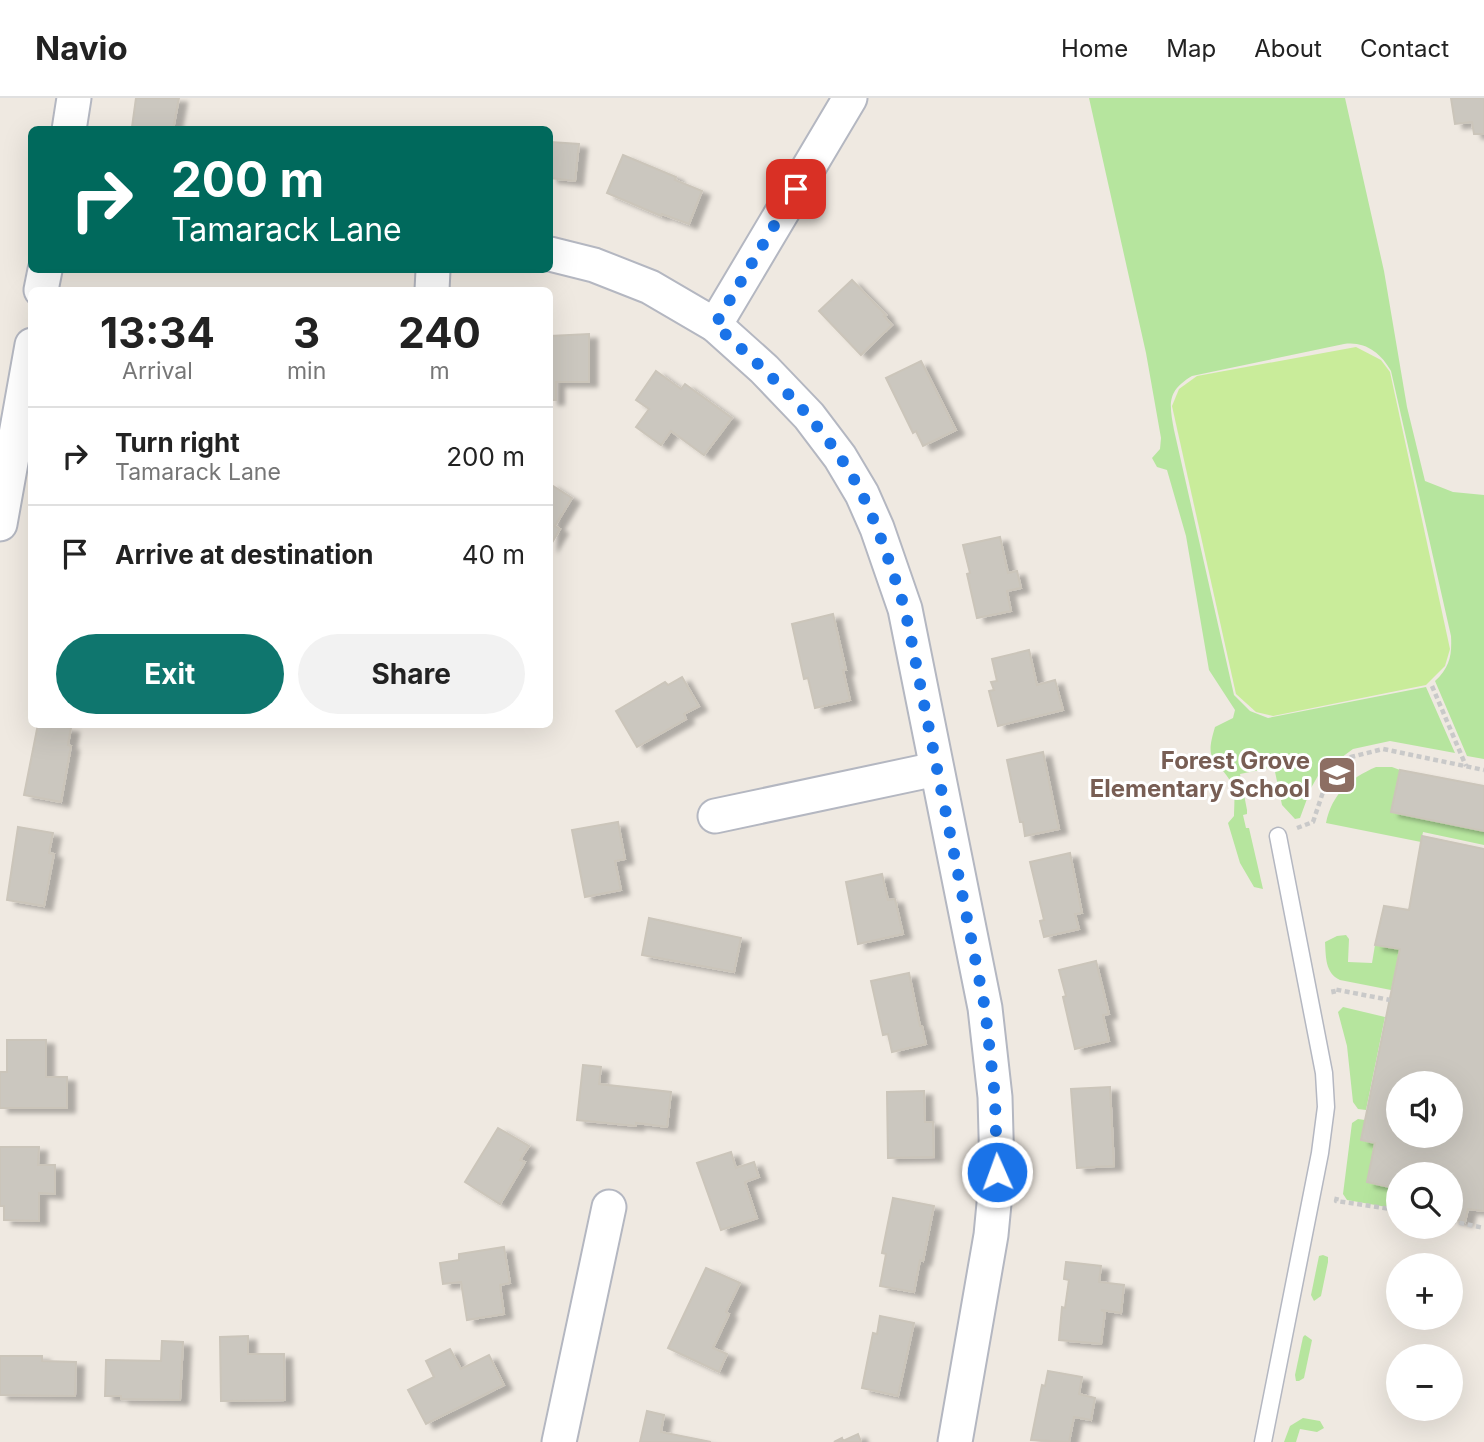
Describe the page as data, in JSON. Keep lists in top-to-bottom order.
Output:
{
  "places": {
    "school or university": ["Forest Grove Elementary School"]
  },
  "page": {
    "header": "Navio",
    "nav": [
      "Home",
      "Map",
      "About",
      "Contact"
    ],
    "turn": ["200 m", "Tamarack Lane"],
    "eta": [
      "13:34",
      "Arrival",
      "3",
      "min",
      "240",
      "m"
    ],
    "list": [
      {
        "name": "Turn right",
        "note": "Tamarack Lane",
        "value": "200 m"
      },
      {
        "name": "Arrive at destination",
        "value": "40 m"
      }
    ],
    "buttons": ["Exit", "Share"],
    "map_buttons": ["+", "−"]
  }
}
